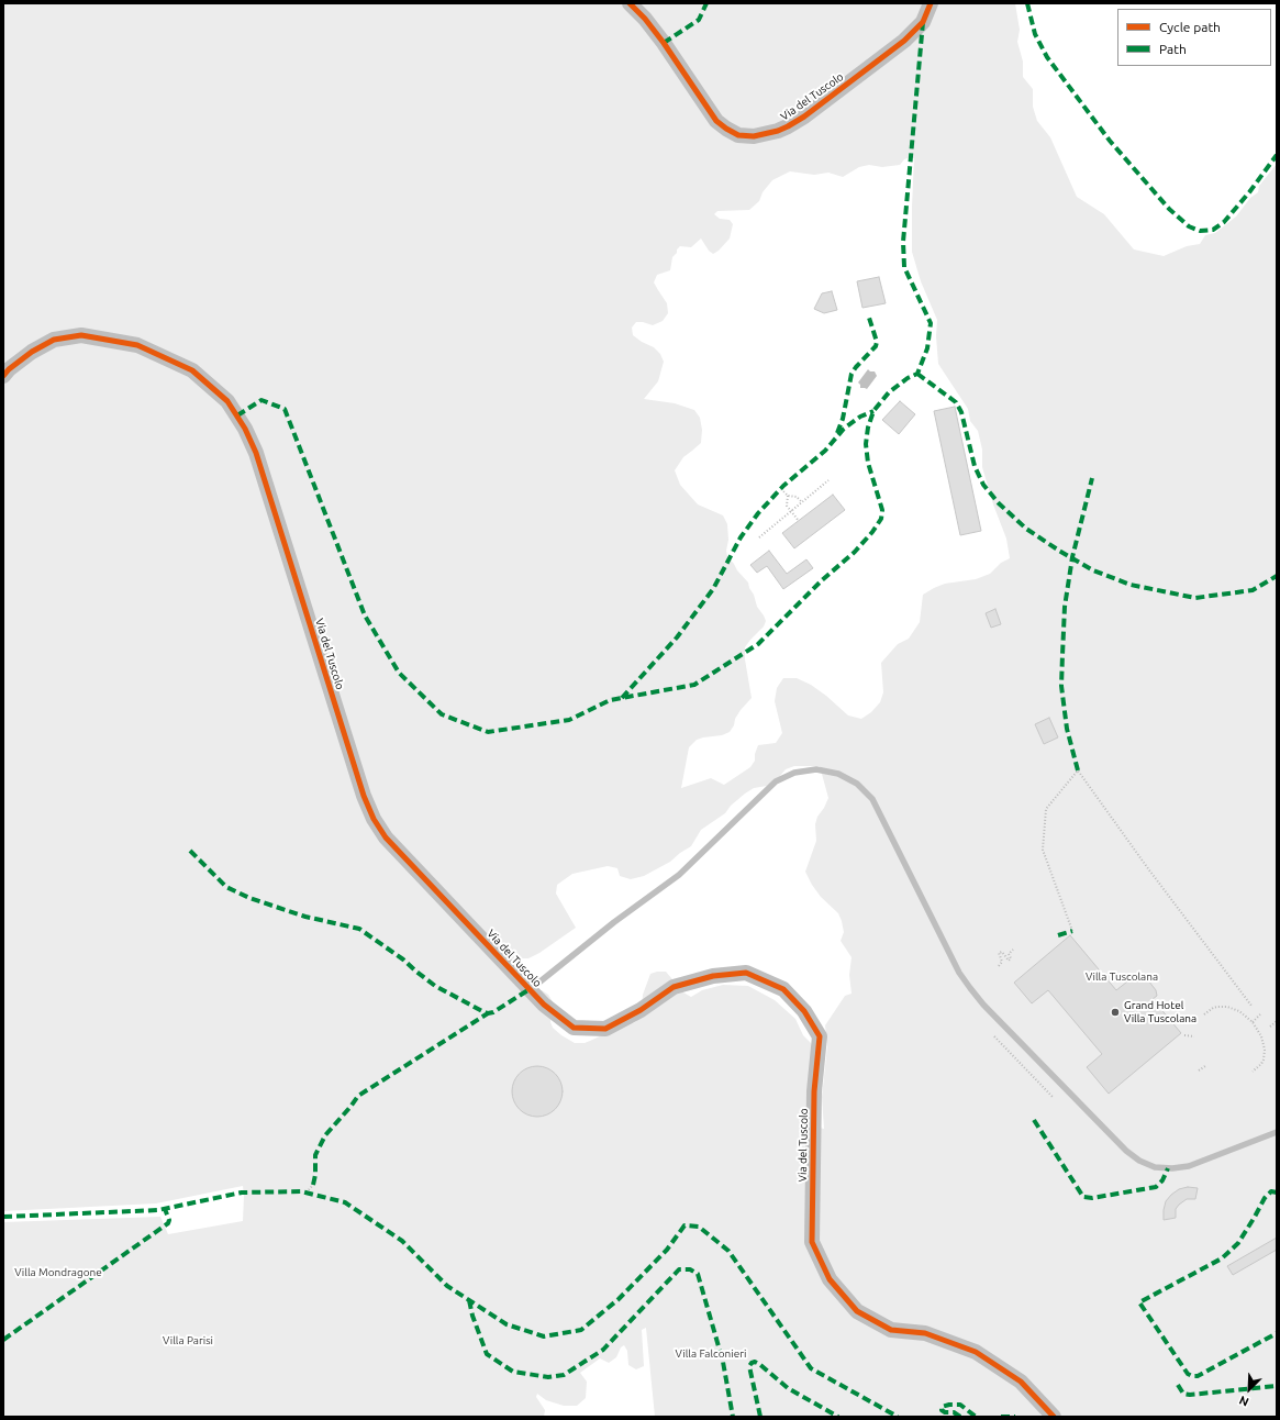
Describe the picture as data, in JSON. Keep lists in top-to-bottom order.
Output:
{
  "streets": {
    "street": ["Via del Tuscolo"]
  },
  "parks": [
    "Villa Tuscolana",
    "Villa Mondragone",
    "Villa Parisi",
    "Villa Falconieri"
  ],
  "places": ["Grand Hotel Villa Tuscolana"],
  "legend": ["Cycle path", "Path"],
  "north": "bottom left"
}
